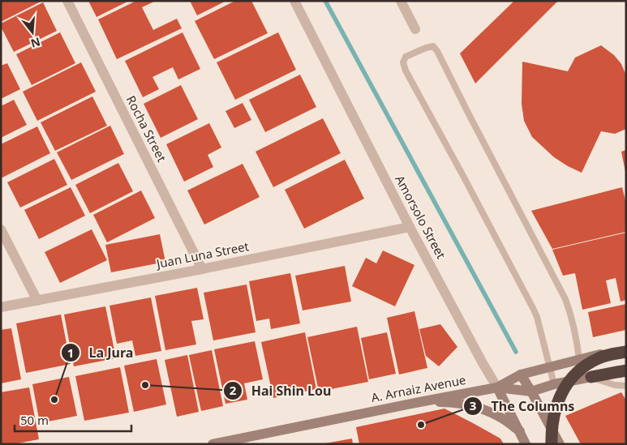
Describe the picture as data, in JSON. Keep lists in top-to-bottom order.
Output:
{
  "streets": {
    "main road": ["Amorsolo Street", "A. Arnaiz Avenue"],
    "street": ["Rocha Street", "Juan Luna Street"]
  },
  "crossings": [
    ["Rocha Street", "Juan Luna Street"],
    ["Amorsolo Street", "Juan Luna Street"],
    ["Amorsolo Street", "A. Arnaiz Avenue"]
  ],
  "places": ["Hai Shin Lou", "La Jura", "The Columns"],
  "scale_bar": "50 m",
  "north": "bottom"
}
